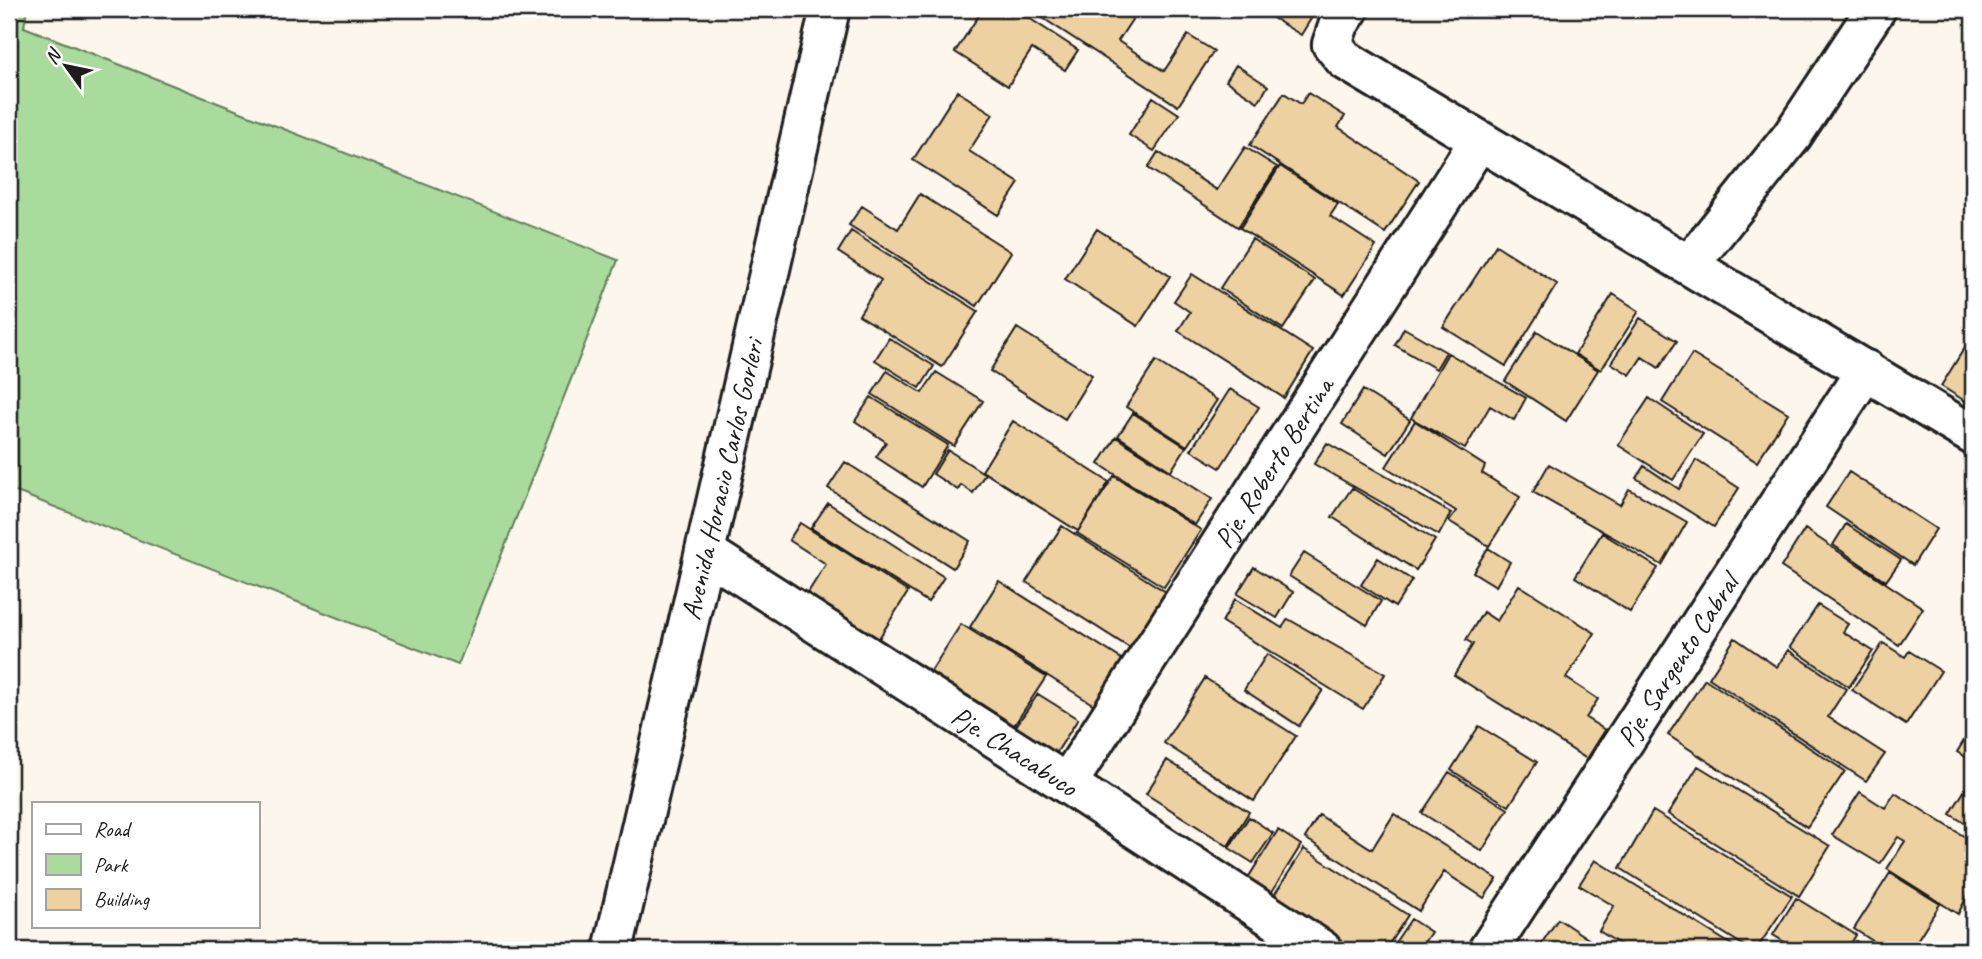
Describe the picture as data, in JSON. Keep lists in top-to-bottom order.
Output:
{
  "streets": {
    "street": [
      "Pje. Roberto Bertina",
      "Avenida Horacio Carlos Gorleri",
      "Pje. Sargento Cabral",
      "Pje. Chacabuco"
    ]
  },
  "crossings": [
    ["Pje. Roberto Bertina", "Pje. Chacabuco"],
    ["Avenida Horacio Carlos Gorleri", "Pje. Chacabuco"]
  ],
  "legend": ["Road", "Park", "Building"],
  "north": "top left"
}
